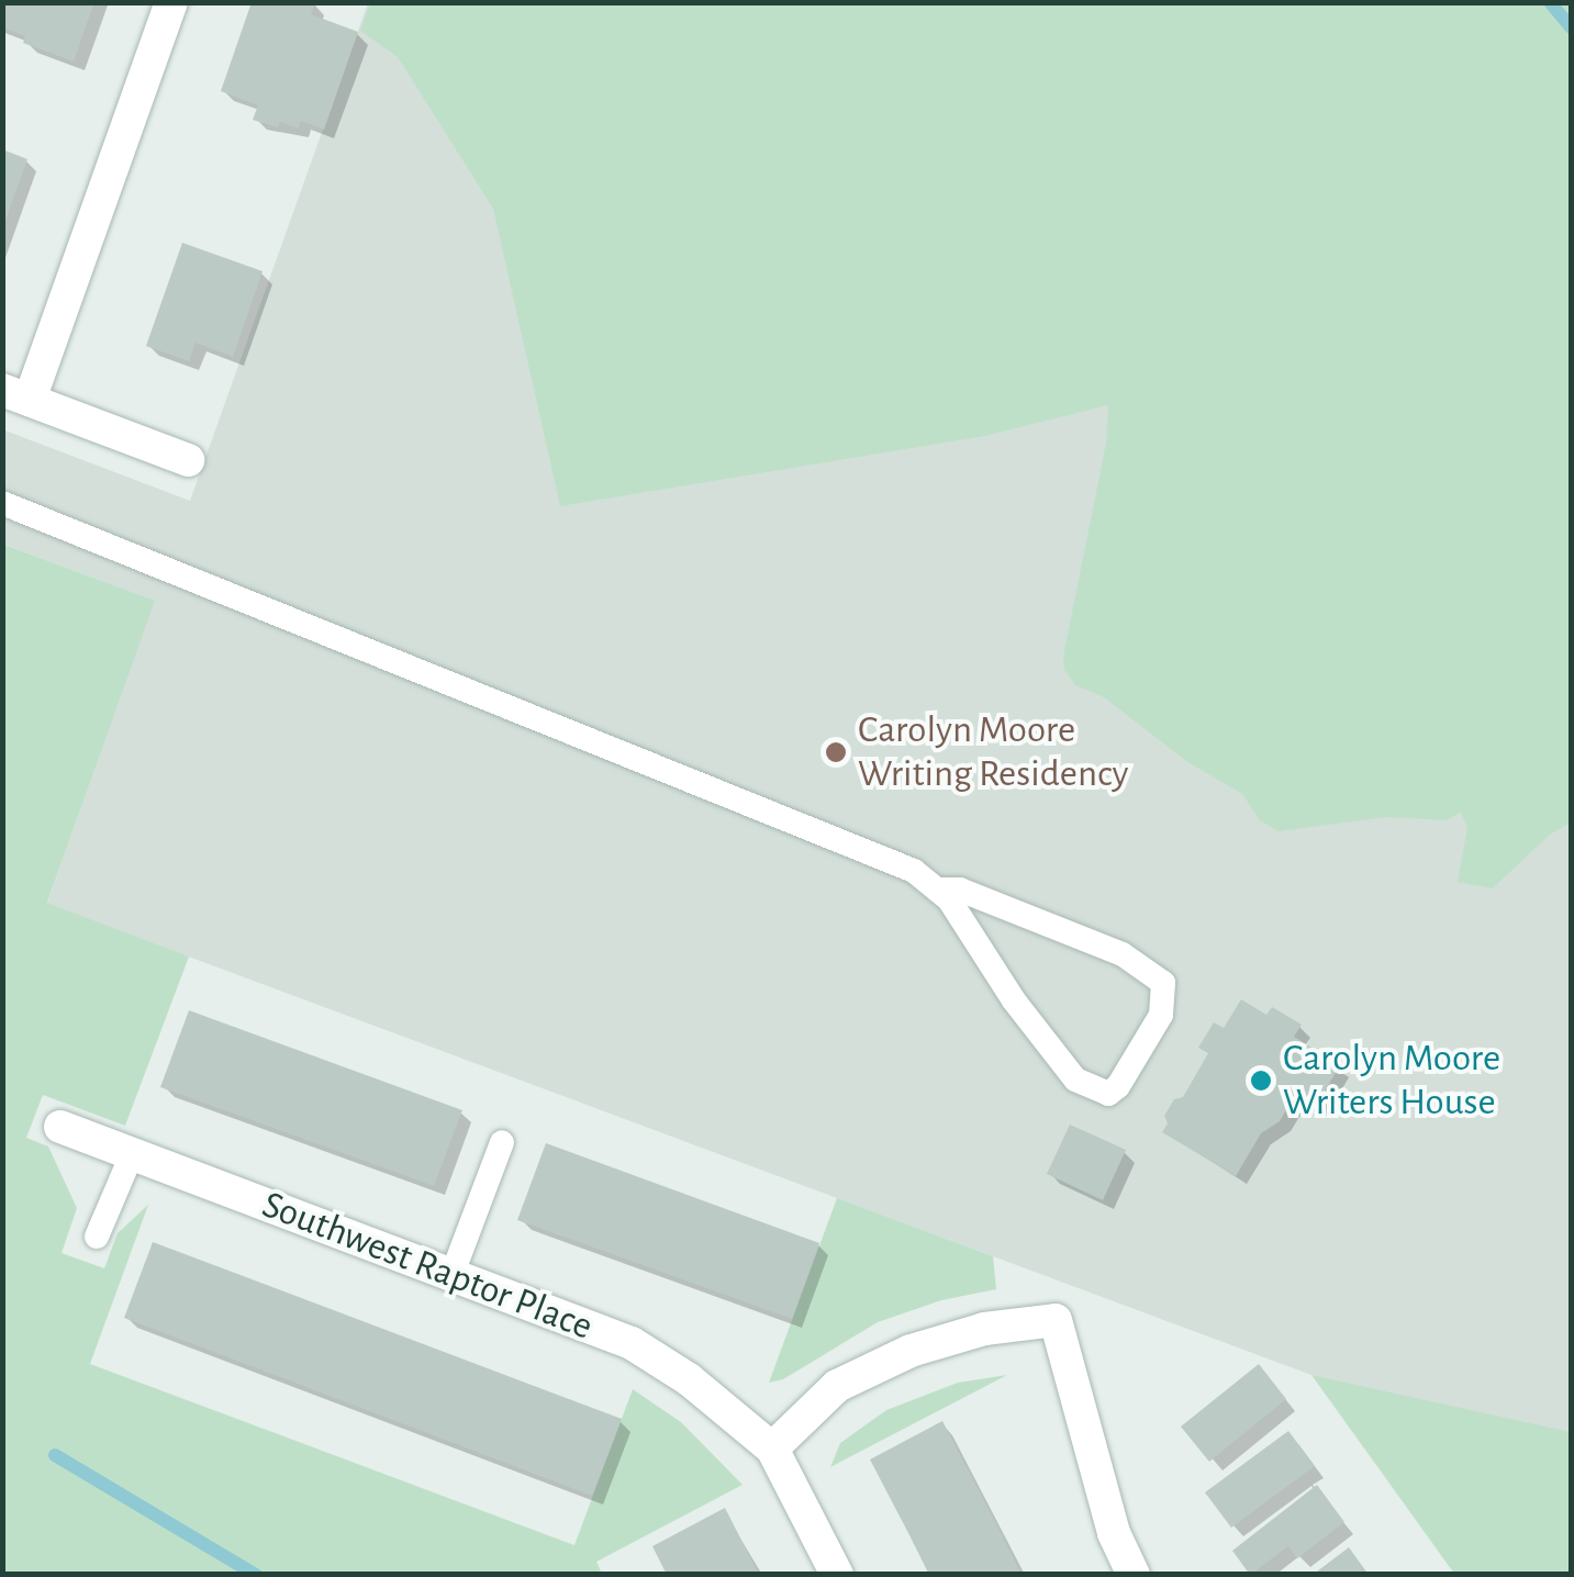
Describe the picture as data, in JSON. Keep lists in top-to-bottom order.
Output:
{
  "streets": {
    "street": ["Southwest Raptor Place"]
  },
  "places": ["Carolyn Moore Writing Residency", "Carolyn Moore Writers House"]
}
